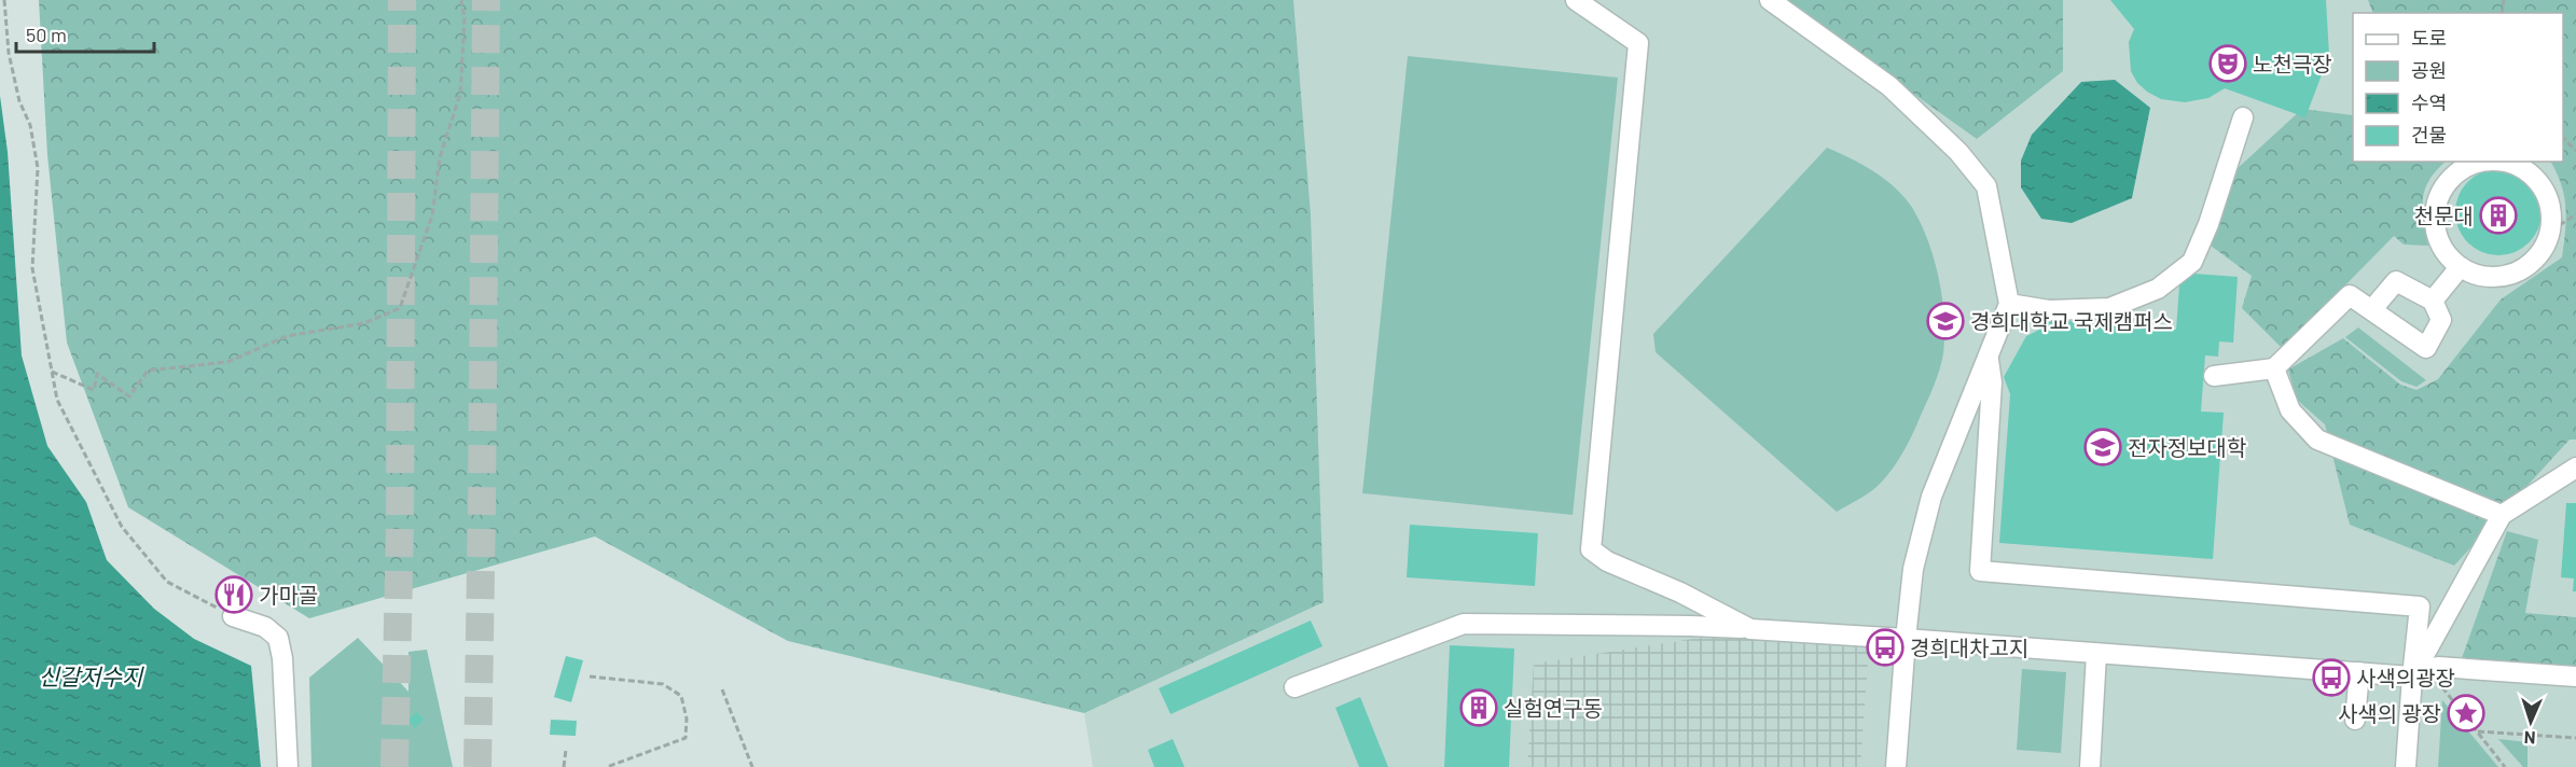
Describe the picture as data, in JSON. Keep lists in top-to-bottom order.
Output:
{
  "water": ["신갈저수지"],
  "places": {
    "theatre": ["노천극장"],
    "building": ["천문대", "실험연구동"],
    "school or university": ["경희대학교 국제캠퍼스", "전자정보대학"],
    "restaurant": ["가마골"],
    "bus stop": ["경희대차고지", "사색의광장"],
    "place": ["사색의 광장"]
  },
  "legend": [
    "도로",
    "공원",
    "수역",
    "건물"
  ],
  "scale_bar": "50 m",
  "north": "bottom"
}
